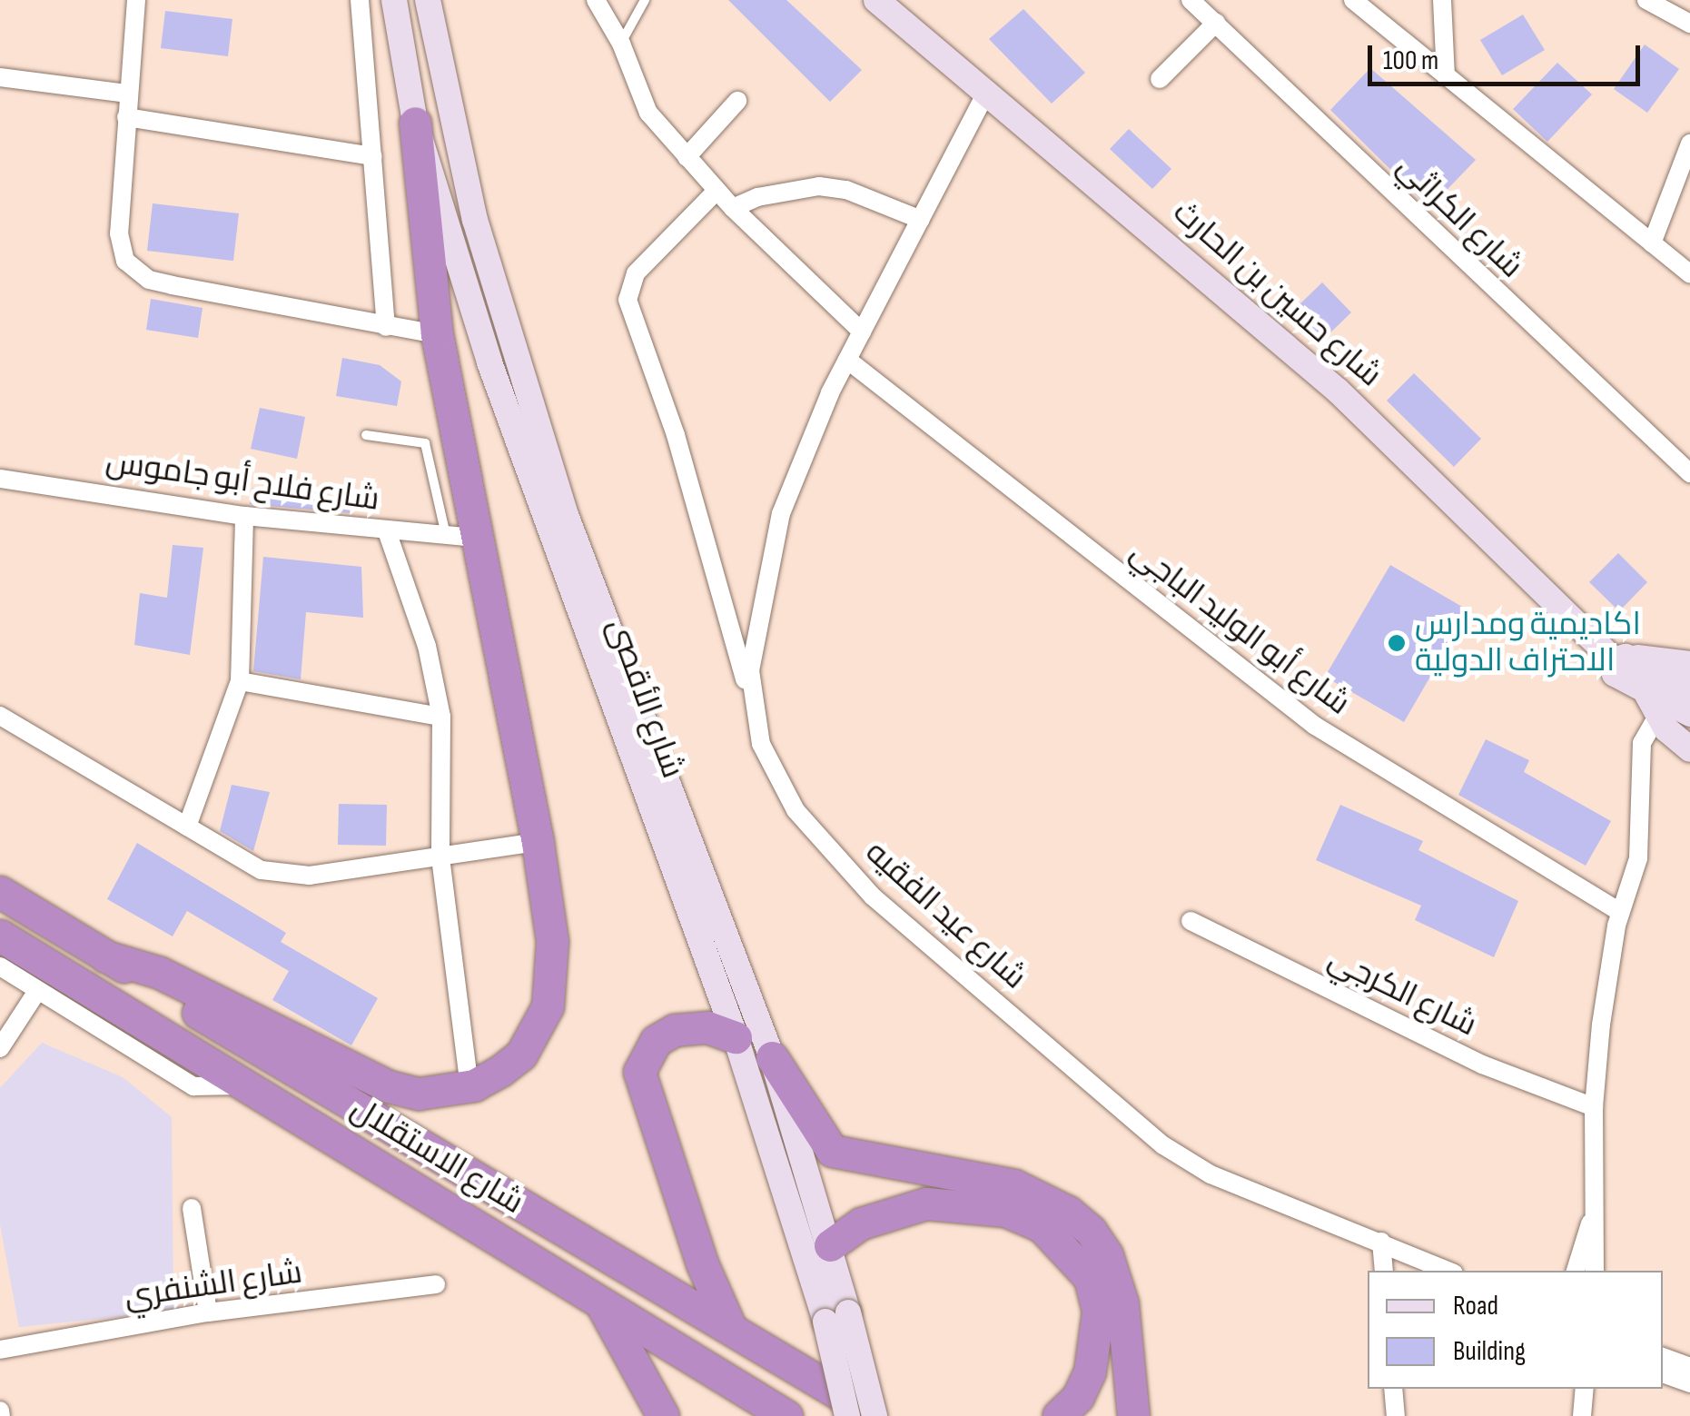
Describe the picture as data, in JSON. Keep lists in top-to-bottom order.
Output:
{
  "streets": {
    "highway": ["شارع الاستقلال"],
    "main road": ["شارع حسين بن الحارث", "شارع الأقصى"],
    "street": [
      "شارع الكراثي",
      "شارع فلاح أبو جاموس",
      "شارع أبو الوليد الباجي",
      "شارع عيد الفقيه",
      "شارع الكرجي",
      "شارع الشنفري"
    ]
  },
  "crossings": [
    ["شارع حسين بن الحارث", "شارع عيد الفقيه"],
    ["شارع أبو الوليد الباجي", "شارع عيد الفقيه"],
    ["شارع الأقصى", "شارع الاستقلال"]
  ],
  "places": ["اكاديمية ومدارس الاحتراف الدولية"],
  "legend": ["Road", "Building"],
  "scale_bar": "100 m"
}
